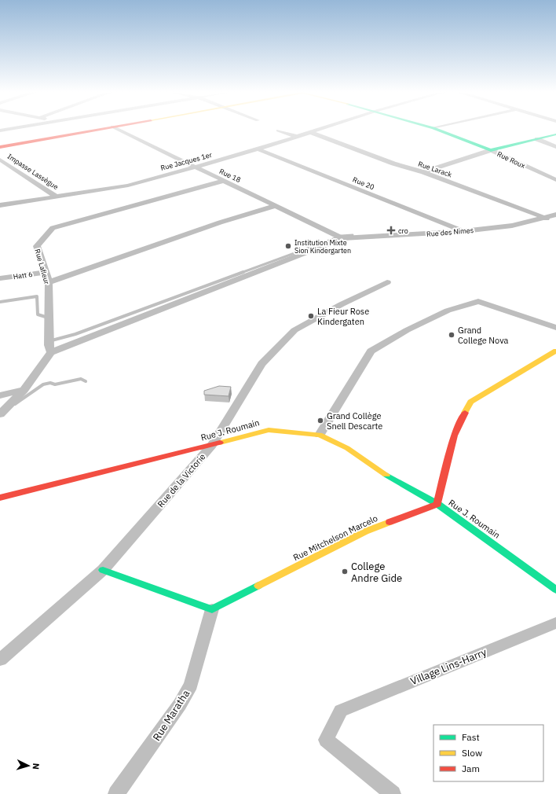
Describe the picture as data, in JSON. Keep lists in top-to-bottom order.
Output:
{
  "streets": {
    "street": [
      "Rue Roux",
      "Rue Jacques 1er",
      "Rue Larack",
      "Impasse Lassègue",
      "Rue 18",
      "Rue 20",
      "Rue des Nimes",
      "Rue Lafleur",
      "Hatt 6",
      "Rue J. Roumain",
      "Rue de la Victorie",
      "Rue Mitchelson Marcelo",
      "Village Lins-Harry",
      "Rue Maratha"
    ]
  },
  "crossings": [
    ["Rue Jacques 1er", "Rue Larack"],
    ["Rue Jacques 1er", "Impasse Lassègue"],
    ["Rue Jacques 1er", "Rue 18"],
    ["Rue Jacques 1er", "Rue 20"],
    ["Rue Larack", "Rue des Nimes"],
    ["Rue 18", "Rue des Nimes"],
    ["Rue 18", "Rue Lafleur"],
    ["Rue 20", "Rue des Nimes"],
    ["Rue Lafleur", "Hatt 6"],
    ["Rue J. Roumain", "Rue de la Victorie"],
    ["Rue J. Roumain", "Rue Mitchelson Marcelo"],
    ["Rue Mitchelson Marcelo", "Rue Maratha"]
  ],
  "places": {
    "health": ["cro"],
    "other": [
      "Institution Mixte Sion Kindergarten",
      "La Fieur Rose Kindergaten",
      "Grand College Nova",
      "Grand Collège Snell Descarte",
      "College Andre Gide"
    ]
  },
  "legend": ["Fast", "Slow", "Jam"],
  "north": "right"
}
